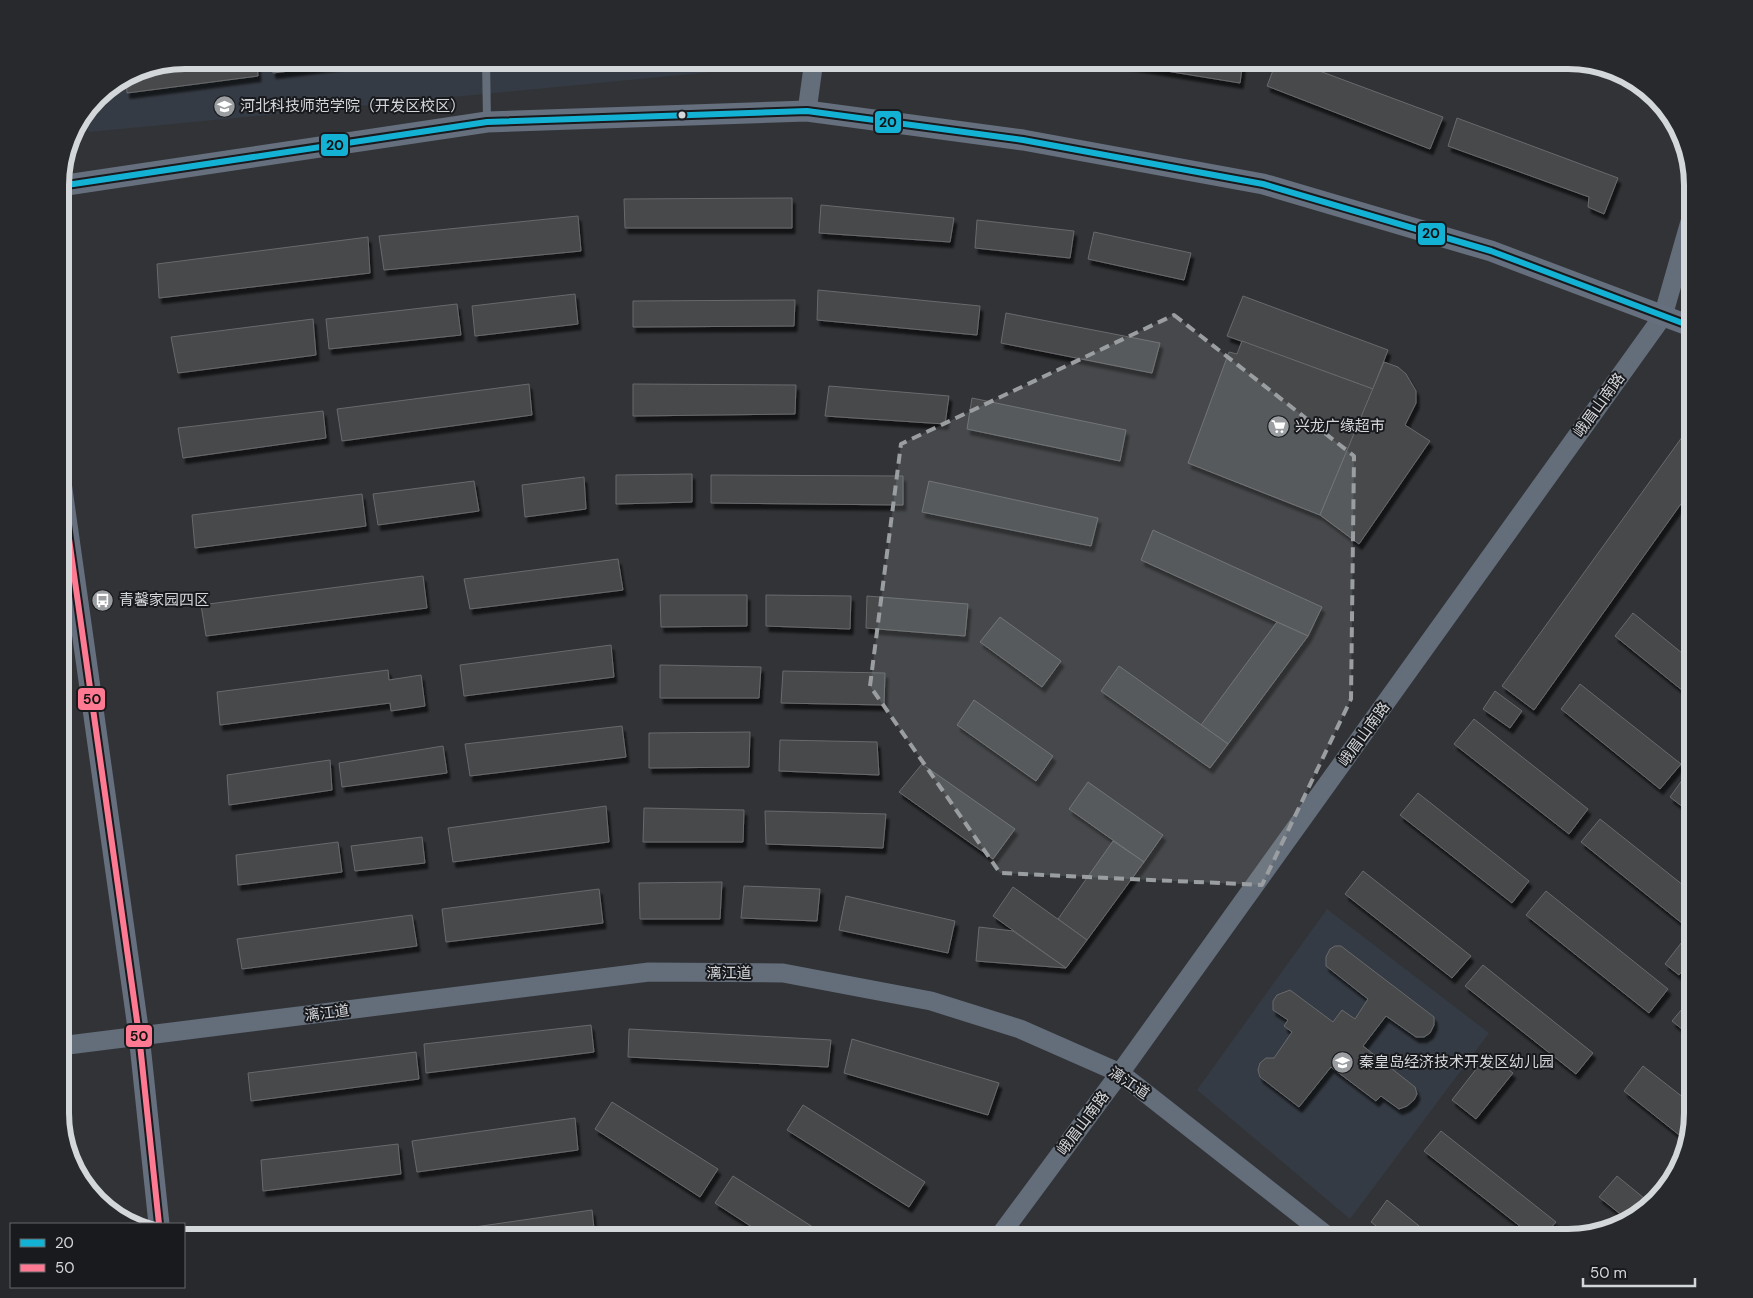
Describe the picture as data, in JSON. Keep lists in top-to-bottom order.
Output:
{
  "streets": {
    "street": ["峨眉山南路", "漓江道"]
  },
  "crossings": [
    ["峨眉山南路", "漓江道"]
  ],
  "places": {
    "school or university": ["河北科技师范学院（开发区校区）", "秦皇岛经济技术开发区幼儿园"],
    "supermarket": ["兴龙广缘超市"],
    "bus stop": ["青馨家园四区"]
  },
  "lines": ["transit line 20", "transit line 50"],
  "legend": ["20", "50"],
  "scale_bar": "50 m"
}
